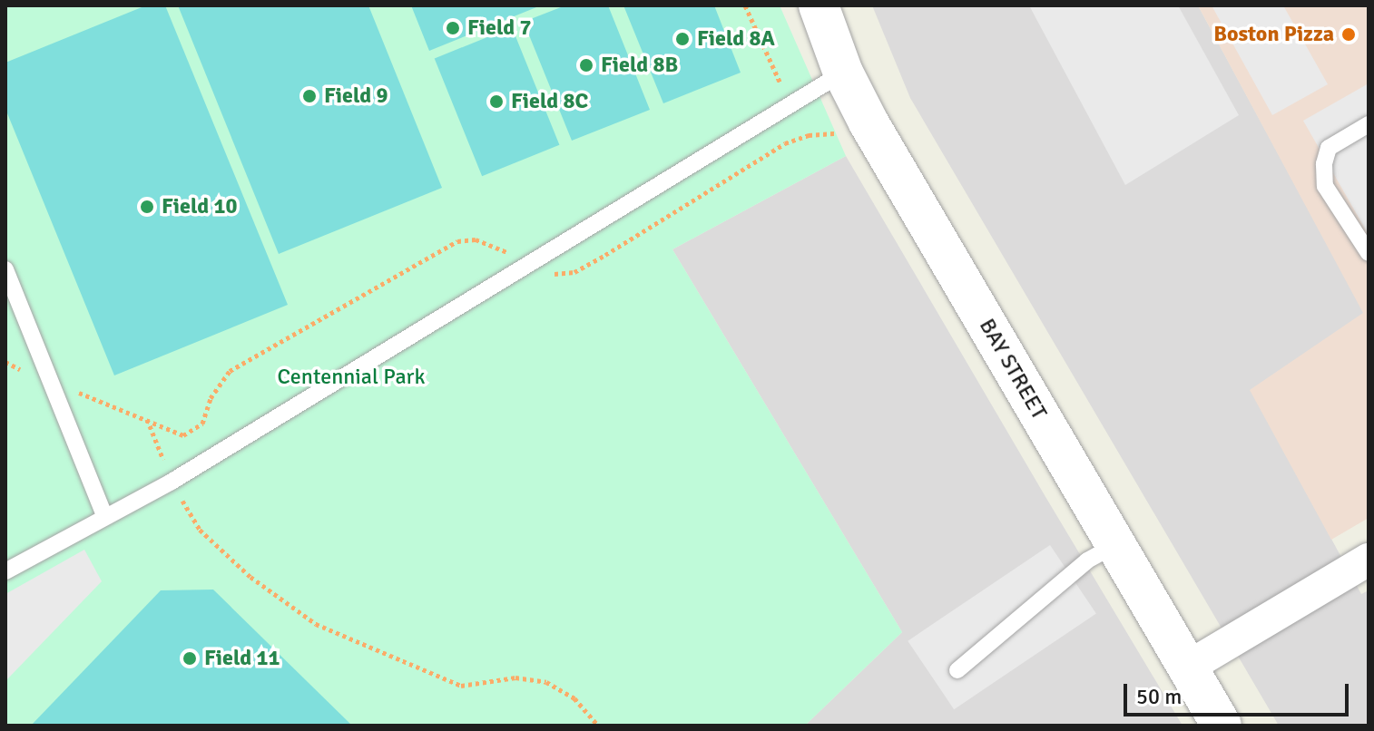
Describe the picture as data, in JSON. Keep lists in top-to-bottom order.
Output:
{
  "streets": {
    "street": ["BAY STREET"]
  },
  "parks": ["Centennial Park"],
  "places": [
    "Field 7",
    "Boston Pizza",
    "Field 8A",
    "Field 8B",
    "Field 9",
    "Field 8C",
    "Field 10",
    "Field 11"
  ],
  "scale_bar": "50 m"
}
